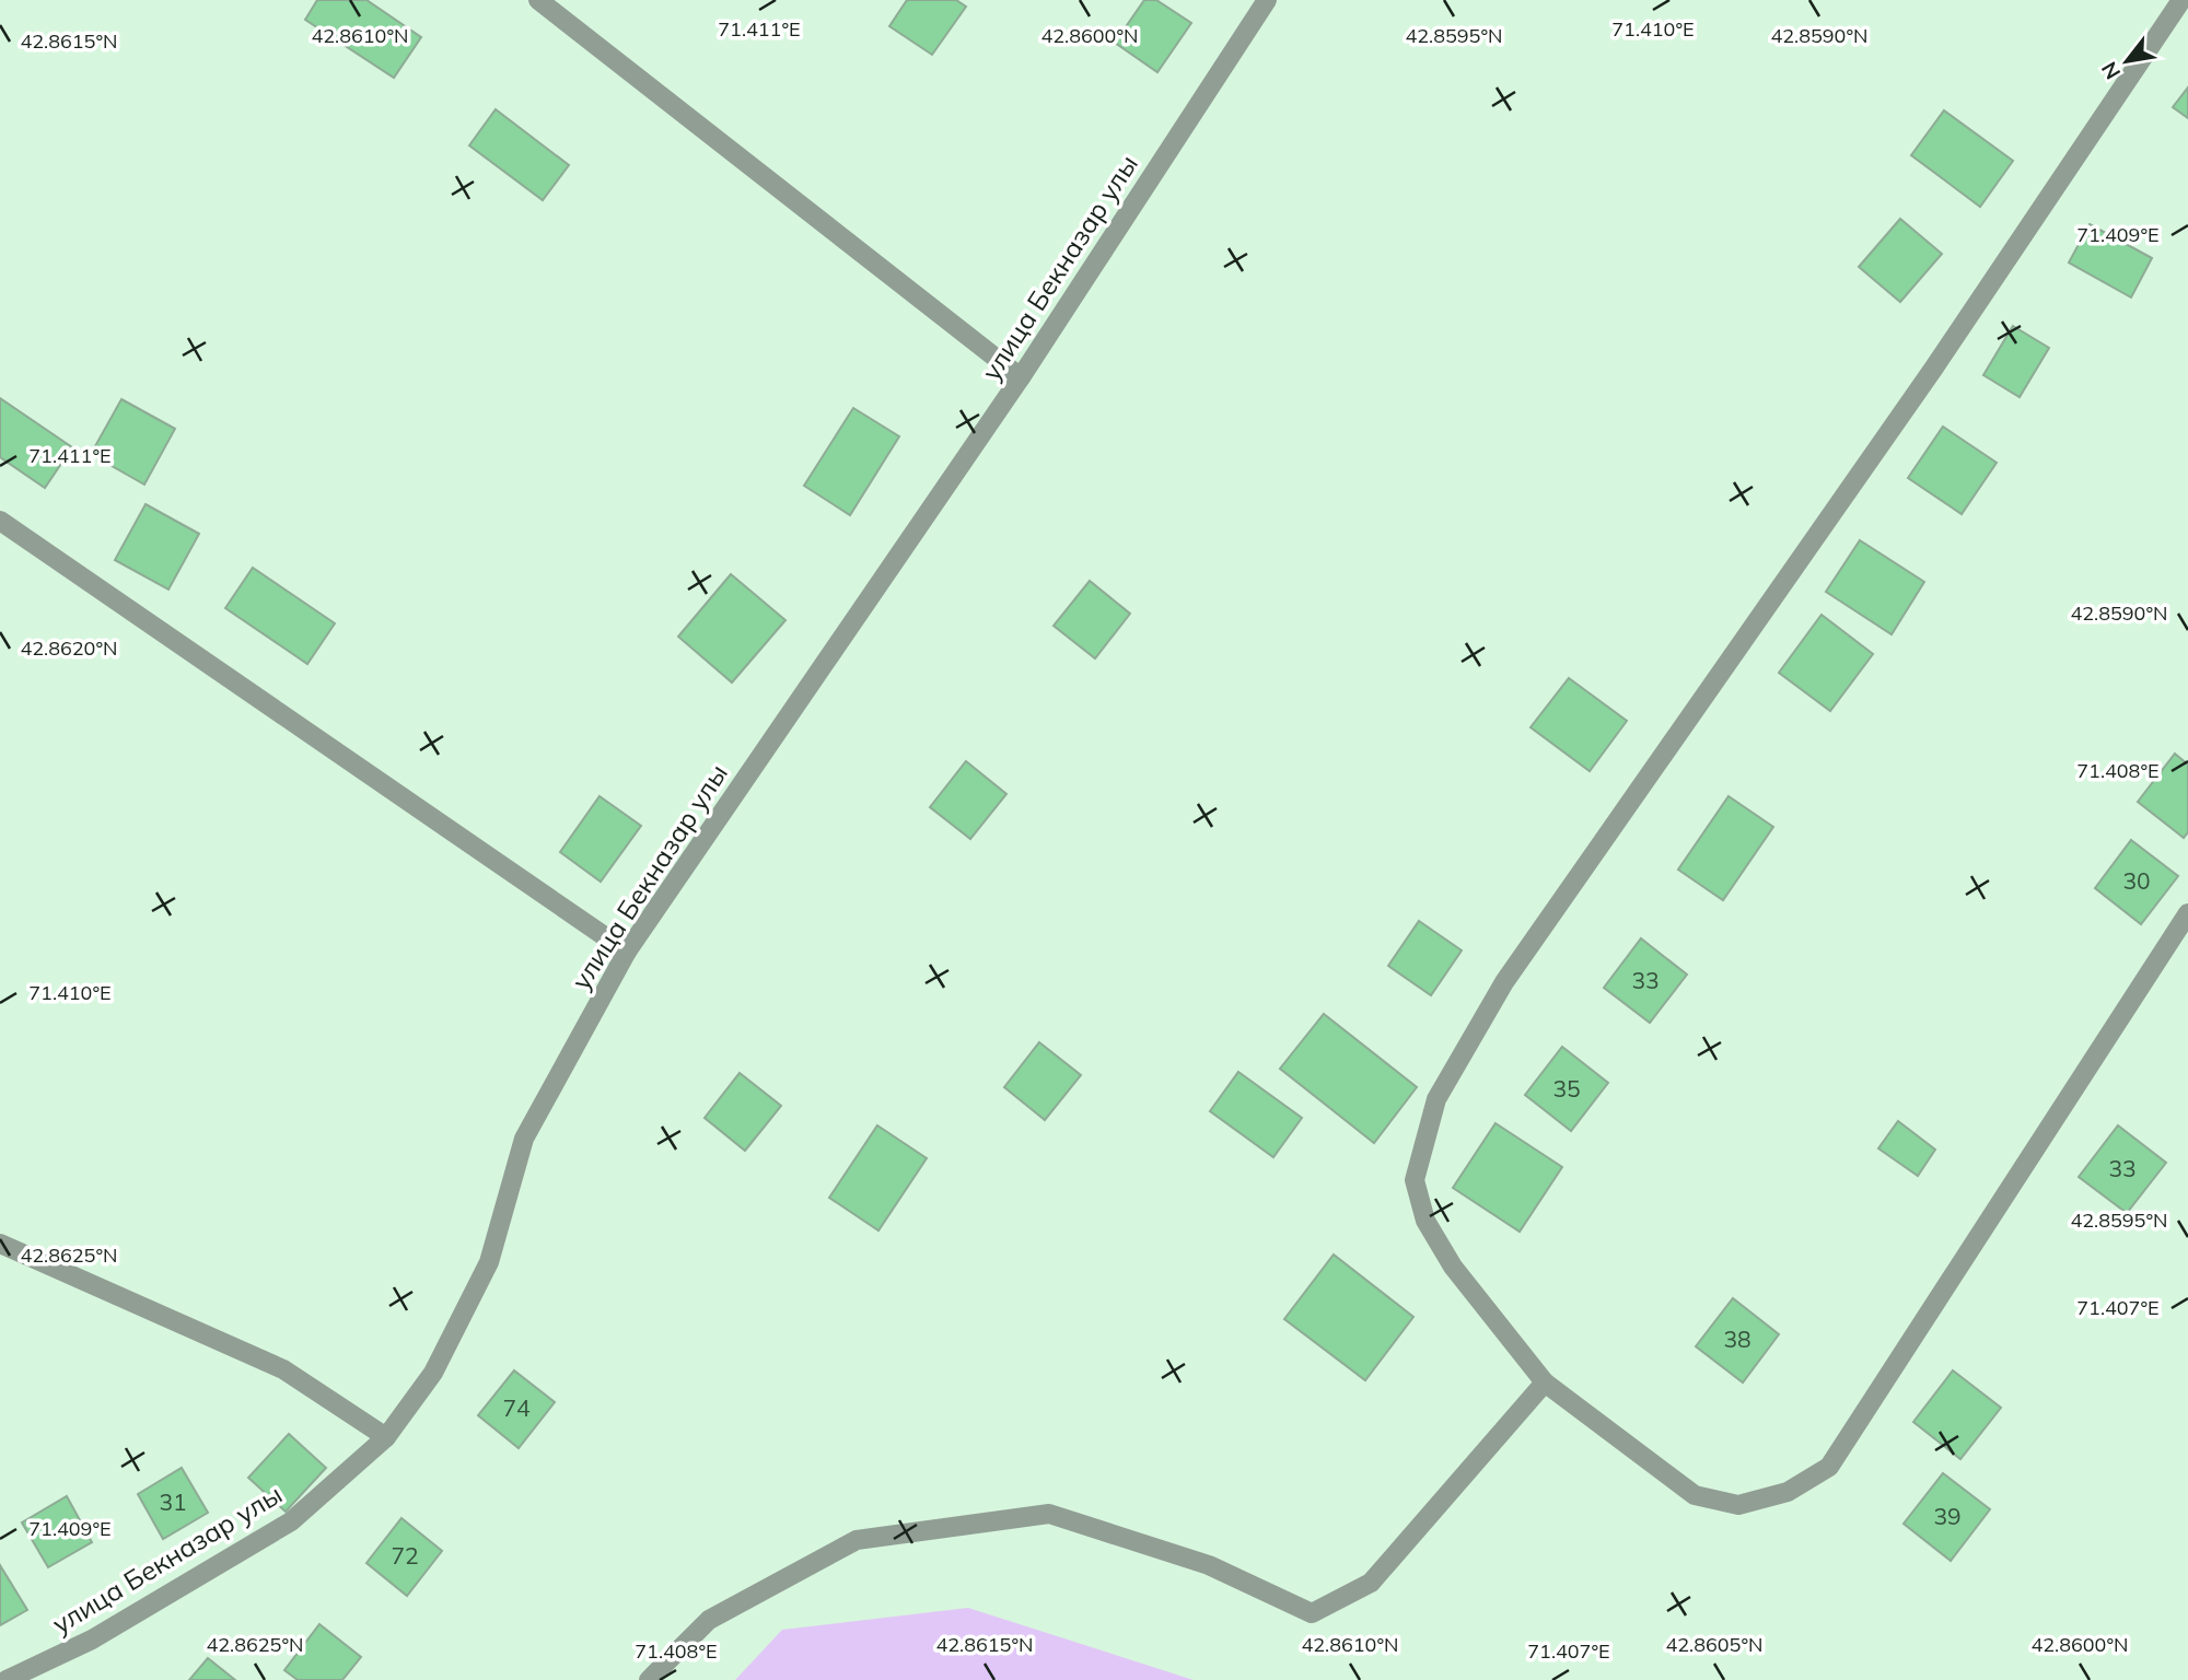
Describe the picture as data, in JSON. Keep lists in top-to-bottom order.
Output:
{
  "streets": {
    "street": ["улица Бекназар улы"]
  },
  "house_numbers": [
    "30",
    "33",
    "35",
    "33",
    "38",
    "74",
    "31",
    "39",
    "72"
  ],
  "north": "bottom left",
  "coordinates": [
    "71.410°E",
    "71.411°E",
    "42.8600°N",
    "42.8610°N",
    "42.8595°N",
    "42.8590°N",
    "42.8615°N",
    "71.409°E",
    "42.8620°N",
    "71.408°E",
    "42.8625°N",
    "71.407°E",
    "42.8605°N"
  ]
}
